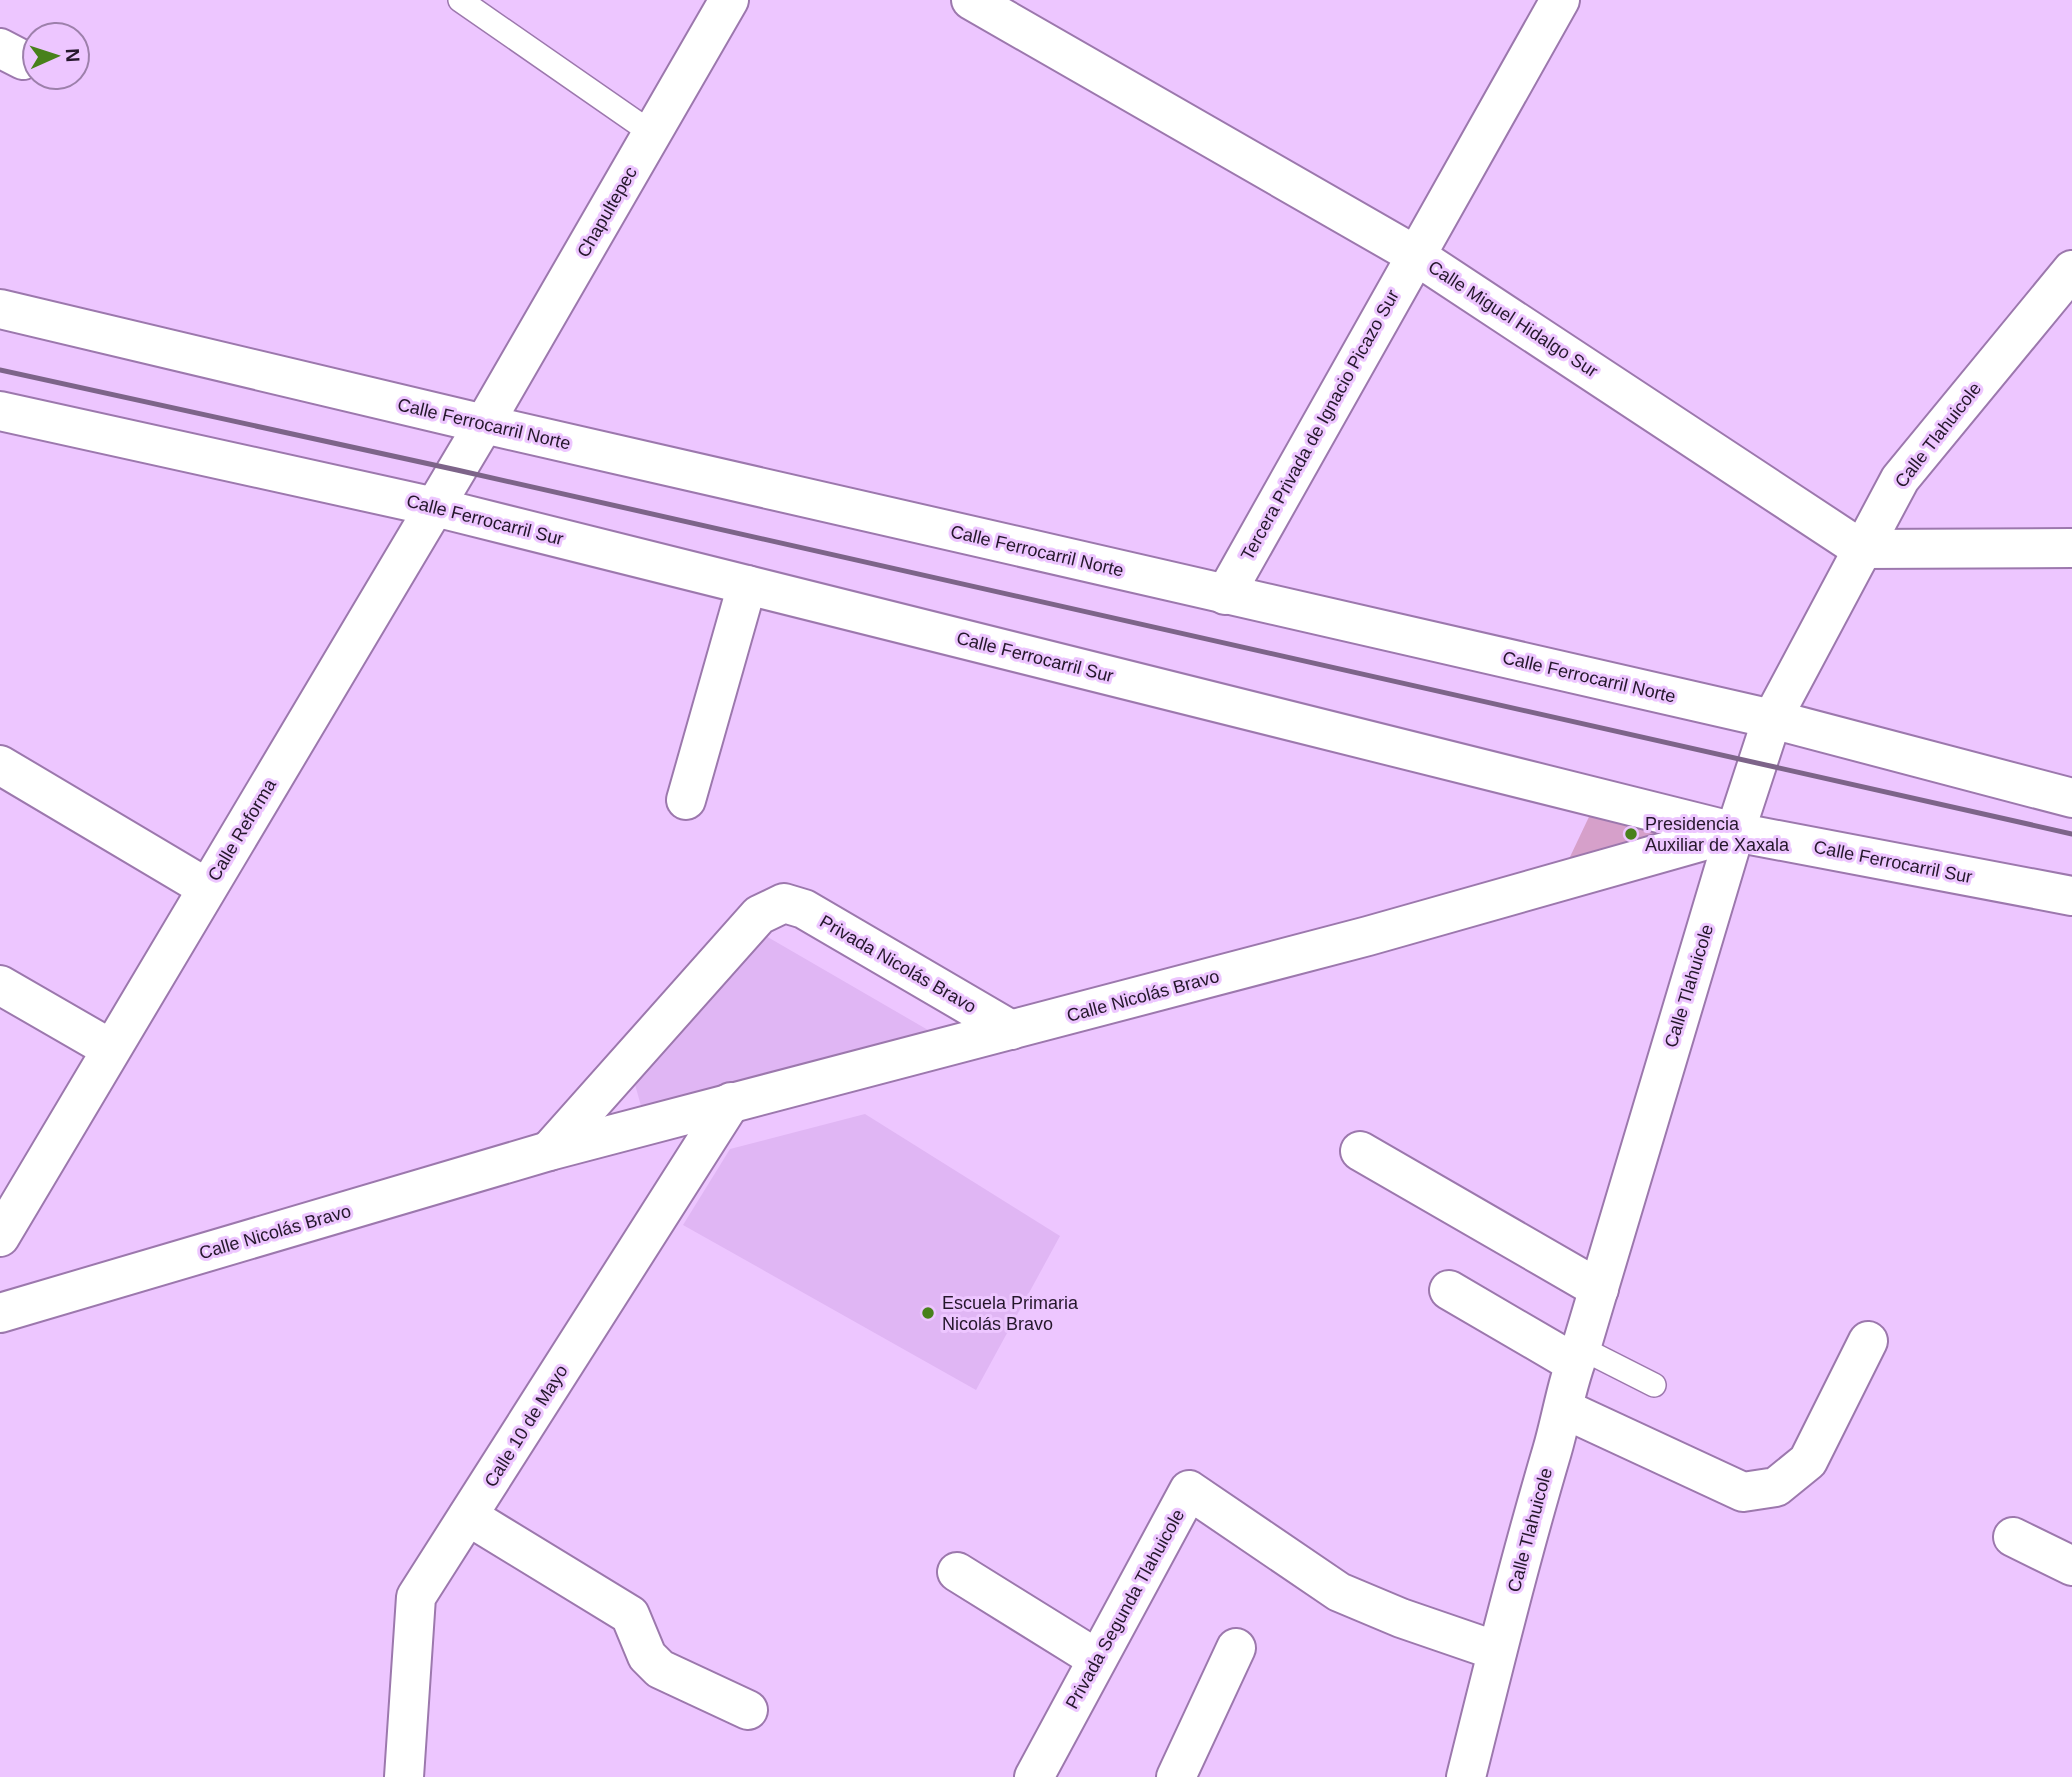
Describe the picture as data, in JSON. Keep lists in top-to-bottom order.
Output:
{
  "streets": {
    "street": [
      "Chapultepec",
      "Calle Miguel Hidalgo Sur",
      "Calle Ferrocarril Norte",
      "Tercera Privada de Ignacio Picazo Sur",
      "Calle Tlahuicole",
      "Calle Ferrocarril Sur",
      "Calle Reforma",
      "Privada Nicolás Bravo",
      "Calle Nicolás Bravo",
      "Calle 10 de Mayo",
      "Privada Segunda Tlahuicole"
    ]
  },
  "crossings": [
    ["Chapultepec", "Calle Ferrocarril Norte"],
    ["Chapultepec", "Calle Reforma"],
    ["Calle Miguel Hidalgo Sur", "Tercera Privada de Ignacio Picazo Sur"],
    ["Calle Miguel Hidalgo Sur", "Calle Tlahuicole"],
    ["Calle Ferrocarril Norte", "Tercera Privada de Ignacio Picazo Sur"],
    ["Calle Ferrocarril Norte", "Calle Tlahuicole"],
    ["Calle Ferrocarril Norte", "Calle Reforma"],
    ["Calle Tlahuicole", "Calle Ferrocarril Sur"],
    ["Calle Tlahuicole", "Calle Nicolás Bravo"],
    ["Calle Tlahuicole", "Privada Segunda Tlahuicole"],
    ["Calle Ferrocarril Sur", "Calle Reforma"],
    ["Calle Ferrocarril Sur", "Calle Nicolás Bravo"],
    ["Privada Nicolás Bravo", "Calle Nicolás Bravo"],
    ["Calle Nicolás Bravo", "Calle 10 de Mayo"]
  ],
  "places": ["Presidencia Auxiliar de Xaxala", "Escuela Primaria Nicolás Bravo"],
  "north": "right"
}
